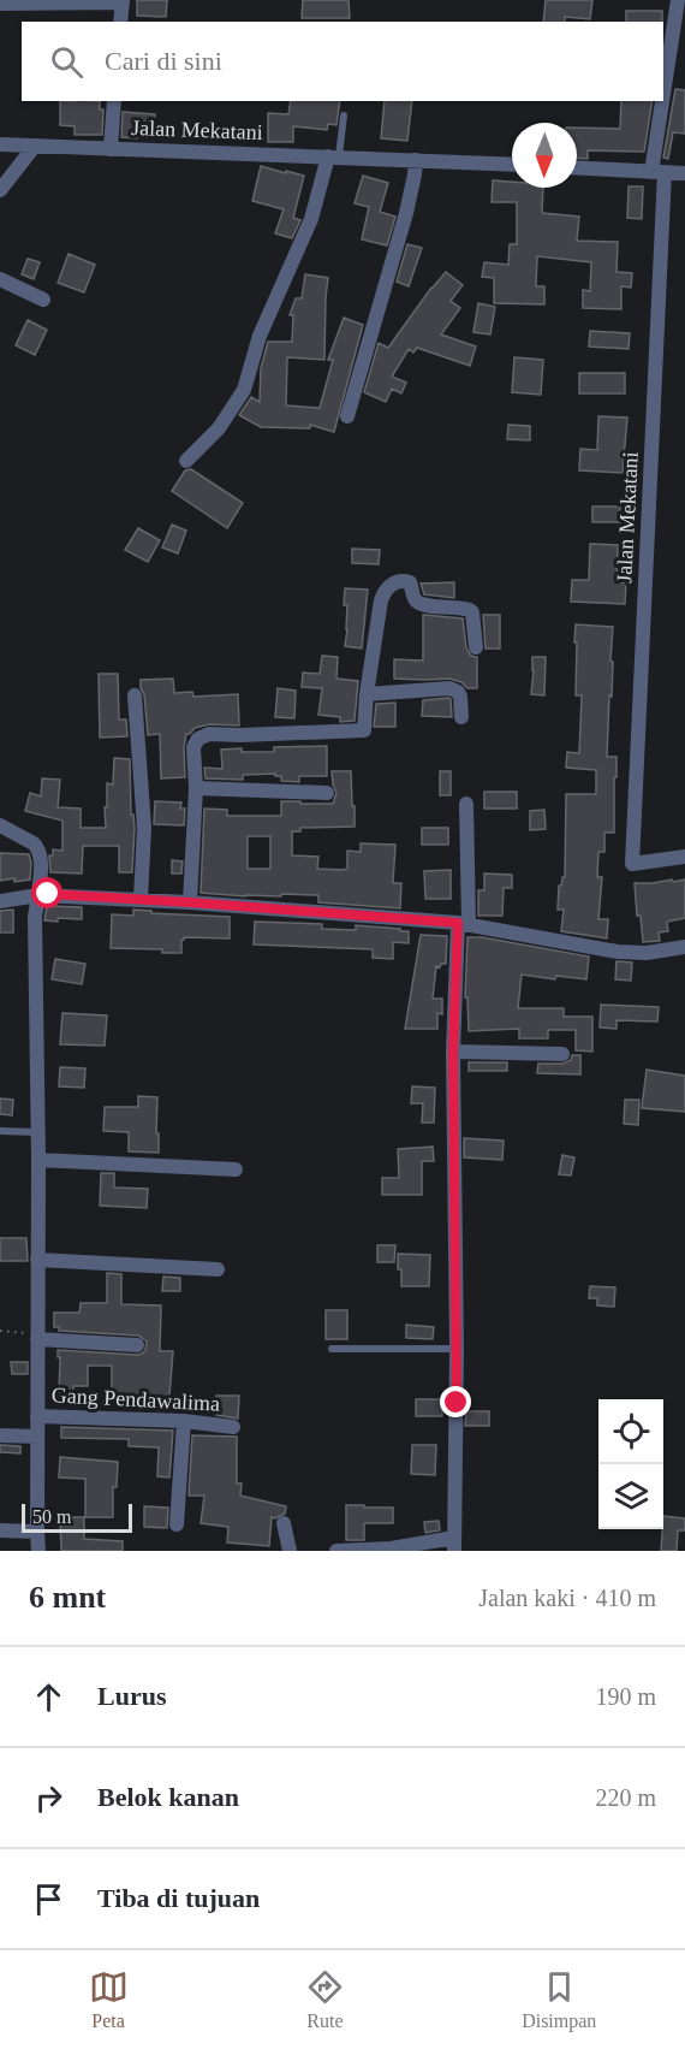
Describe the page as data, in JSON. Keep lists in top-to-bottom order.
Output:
{
  "streets": {
    "street": ["Jalan Mekatani", "Gang Pendawalima"]
  },
  "scale_bar": "50 m",
  "north": "bottom",
  "page": {
    "search": "Cari di sini",
    "scale": "50 m",
    "heading": ["6 mnt", "Jalan kaki · 410 m"],
    "list": [
      ["Lurus", "190 m"],
      ["Belok kanan", "220 m"],
      "Tiba di tujuan"
    ],
    "nav": ["Peta", "Rute", "Disimpan"]
  }
}
